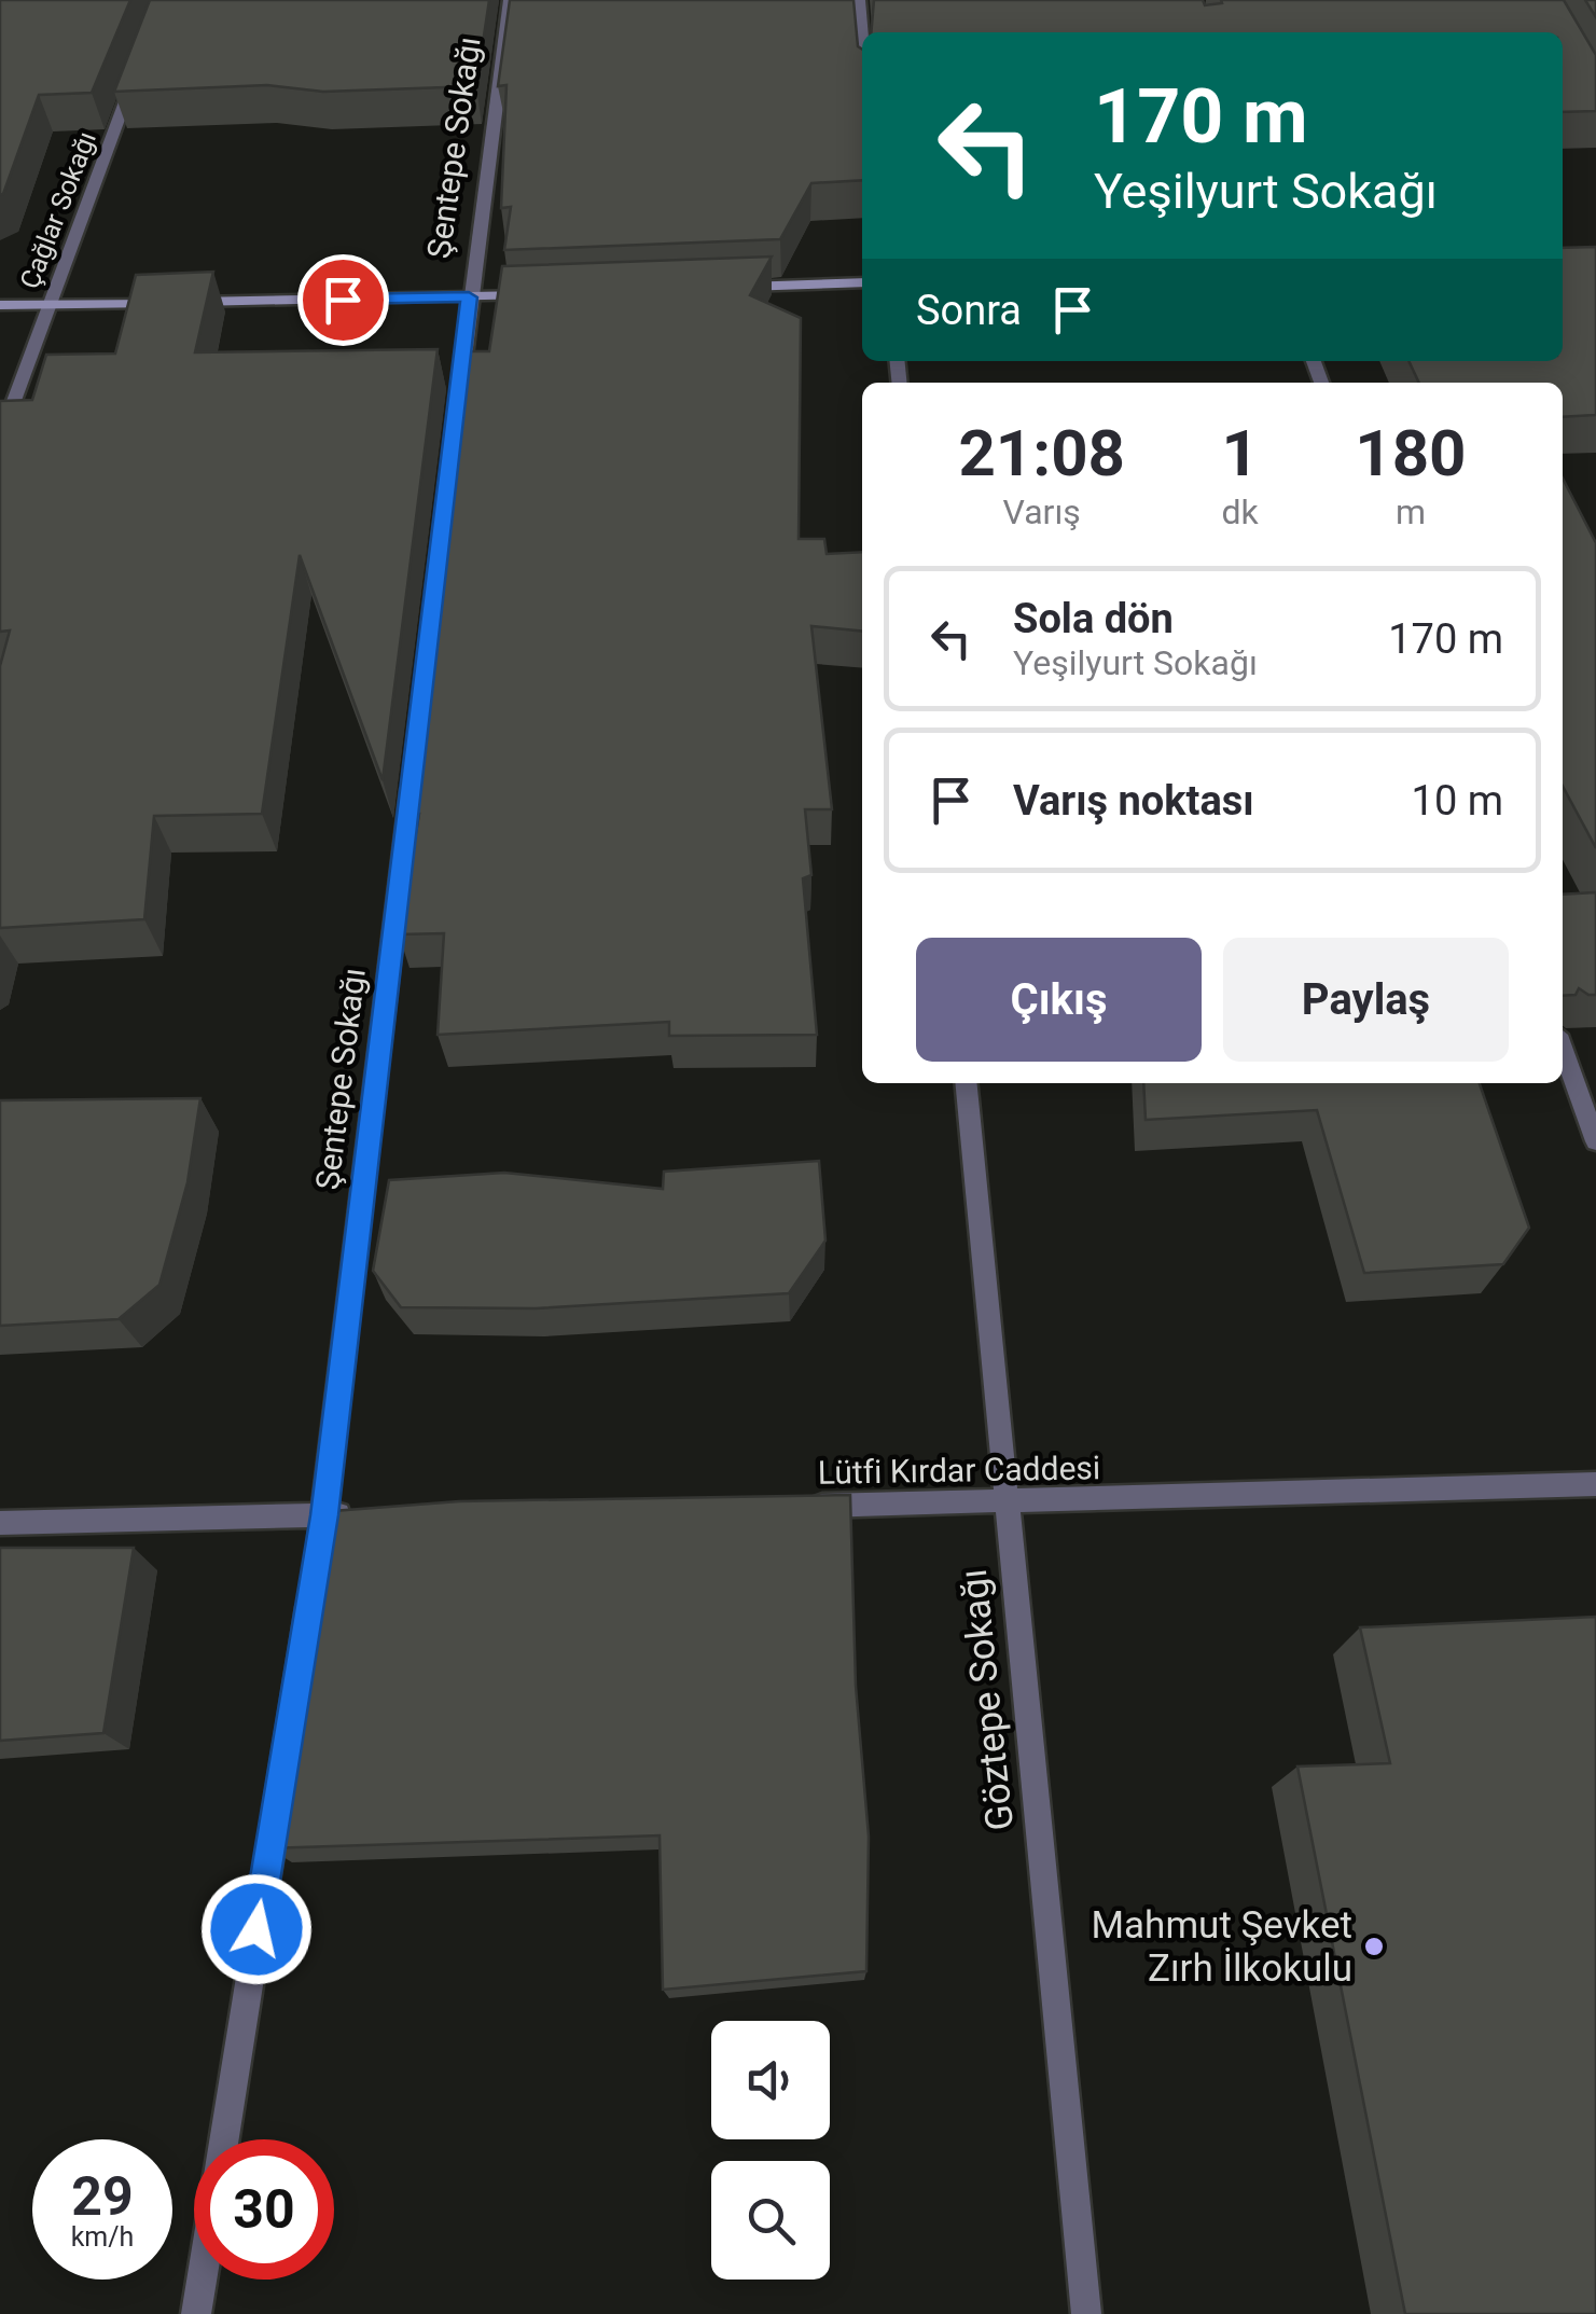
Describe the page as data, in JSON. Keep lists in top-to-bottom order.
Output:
{
  "streets": {
    "street": [
      "Şentepe Sokağı",
      "Çağlar Sokağı",
      "Lütfi Kırdar Caddesi",
      "Göztepe Sokağı"
    ]
  },
  "crossings": [
    ["Lütfi Kırdar Caddesi", "Göztepe Sokağı"]
  ],
  "places": ["Mahmut Şevket Zırh İlkokulu"],
  "page": {
    "turn": ["170 m", "Yeşilyurt Sokağı"],
    "then": "Sonra",
    "eta": [
      "21:08",
      "Varış",
      "1",
      "dk",
      "180",
      "m"
    ],
    "list": [
      {
        "name": "Sola dön",
        "note": "Yeşilyurt Sokağı",
        "value": "170 m"
      },
      {
        "name": "Varış noktası",
        "value": "10 m"
      }
    ],
    "buttons": ["Çıkış", "Paylaş"],
    "speed": "29 km/h",
    "limit": "30"
  }
}
